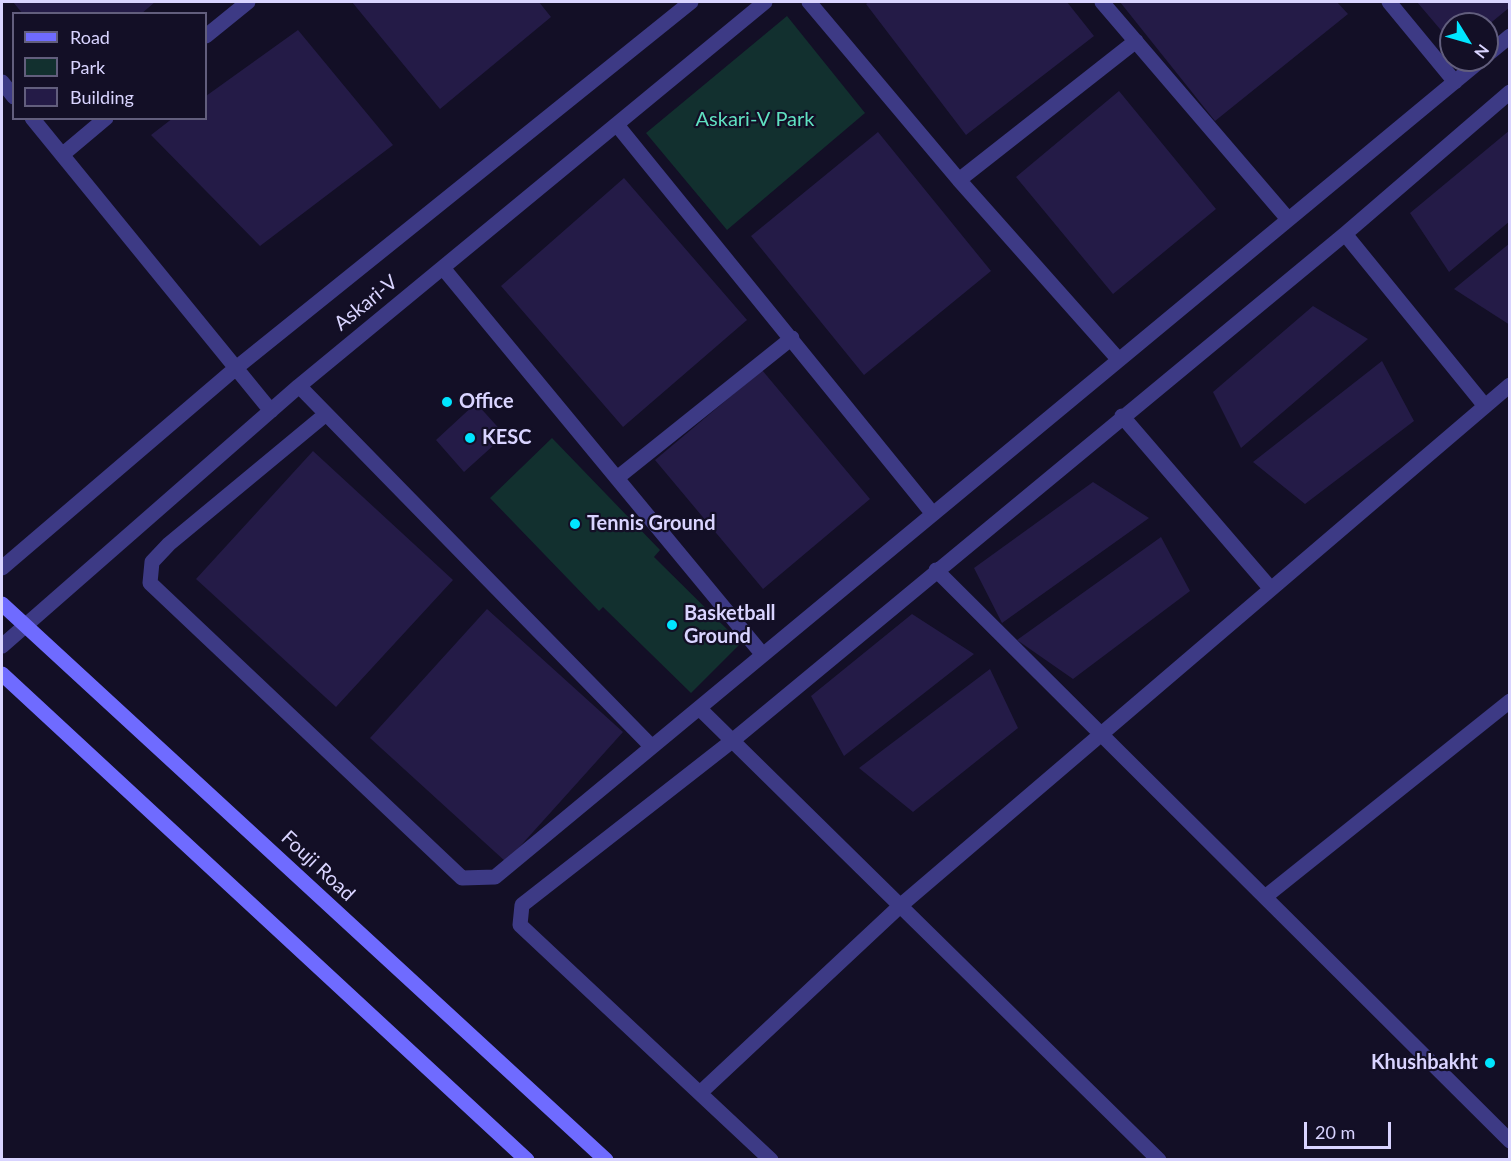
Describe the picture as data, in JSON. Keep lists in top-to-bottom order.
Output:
{
  "streets": {
    "main road": ["Fouji Road"],
    "street": ["Askari-V"]
  },
  "crossings": [
    ["Askari-V", "Fouji Road"]
  ],
  "parks": ["Askari-V Park"],
  "places": [
    "Office",
    "KESC",
    "Tennis Ground",
    "Basketball Ground",
    "Khushbakht"
  ],
  "legend": ["Road", "Park", "Building"],
  "scale_bar": "20 m",
  "north": "bottom right"
}
